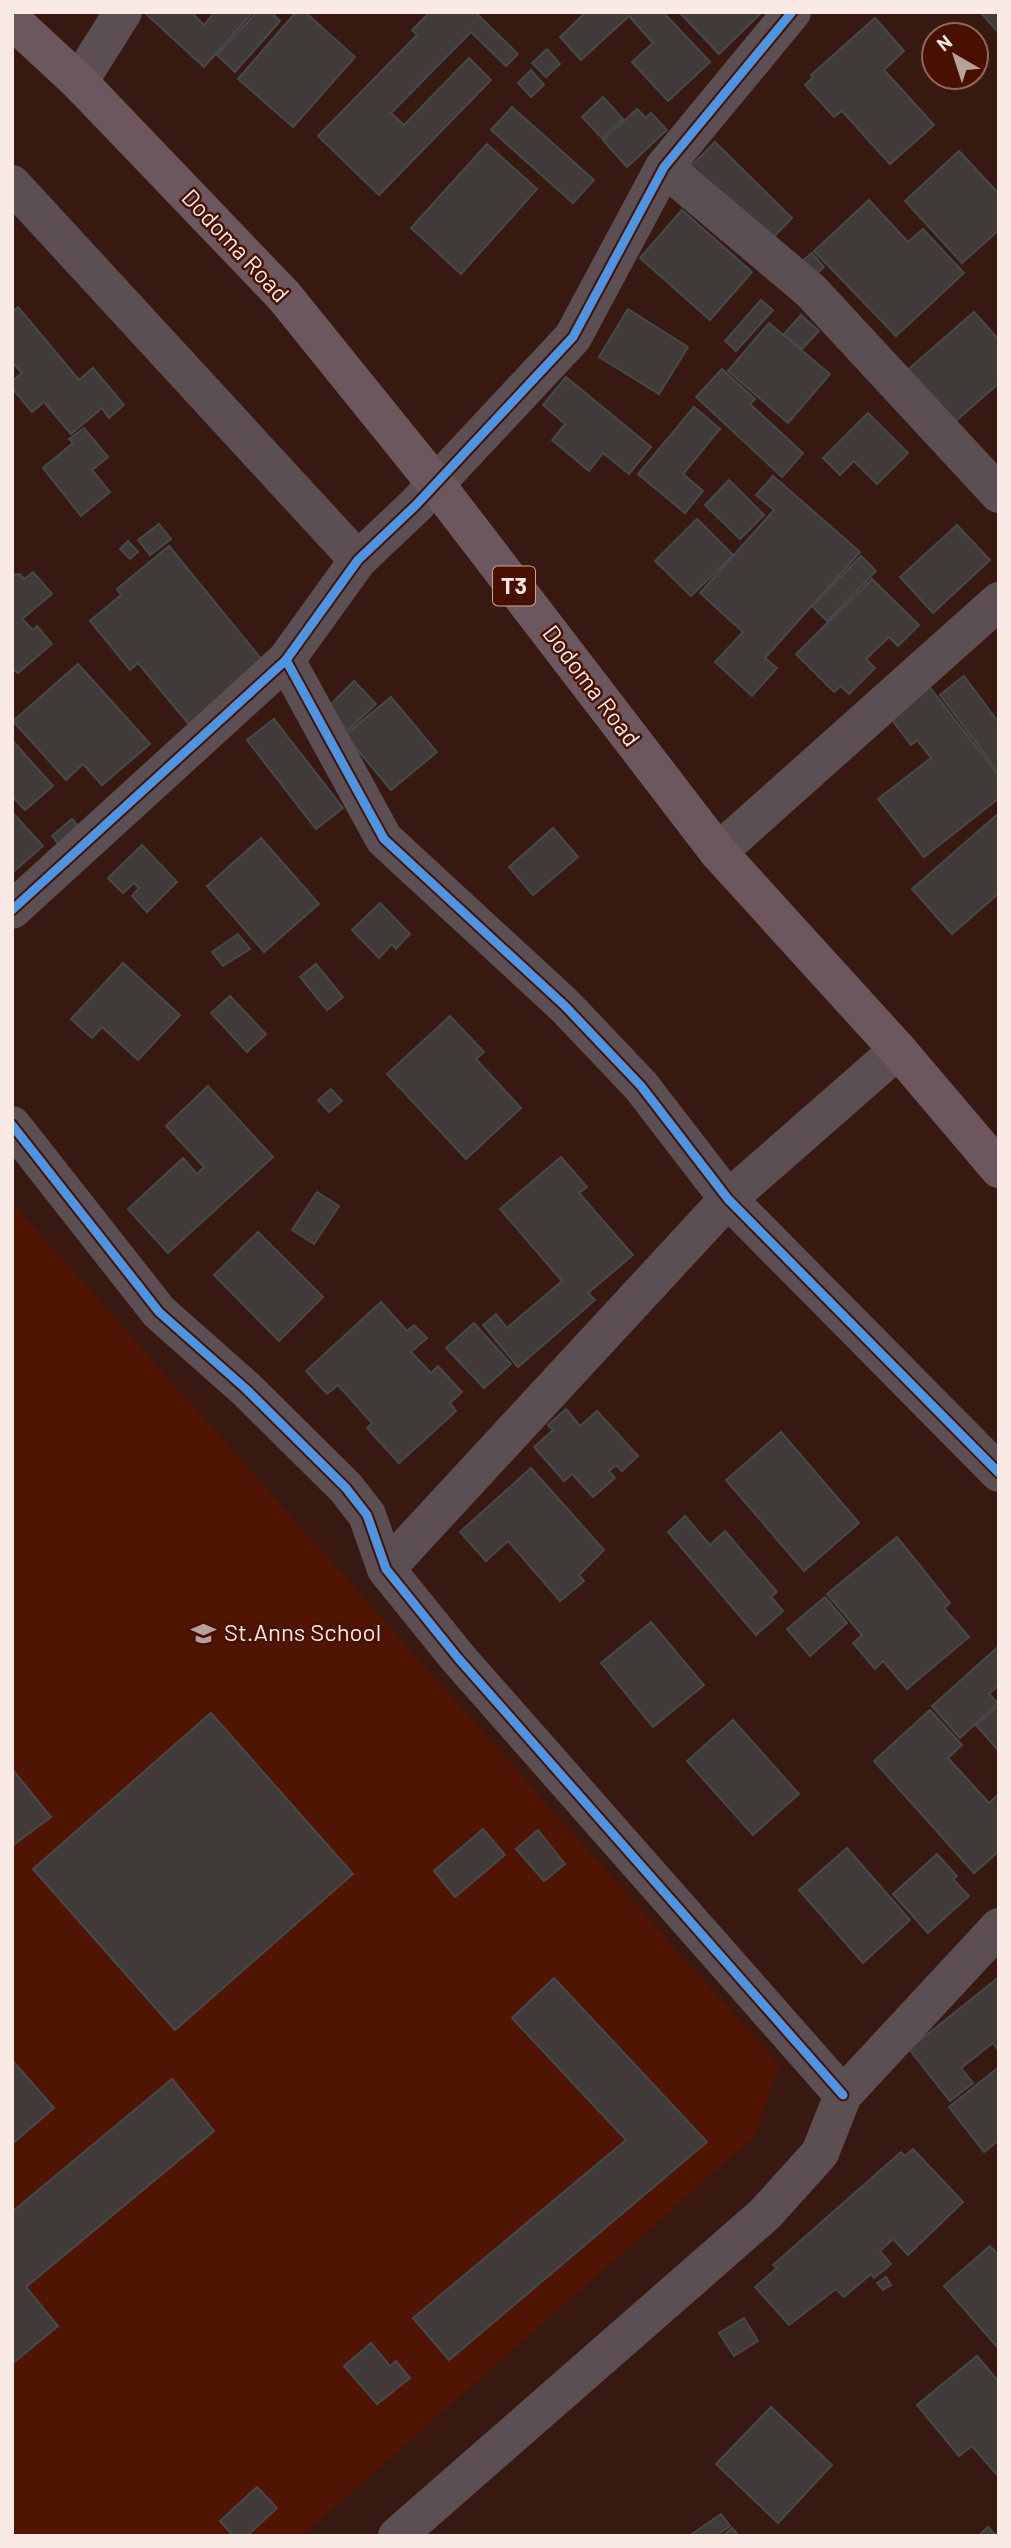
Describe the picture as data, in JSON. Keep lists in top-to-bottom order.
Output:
{
  "streets": {
    "highway": ["Dodoma Road", "T3"]
  },
  "places": {
    "school or university": ["St.Anns School"]
  },
  "north": "top left"
}
